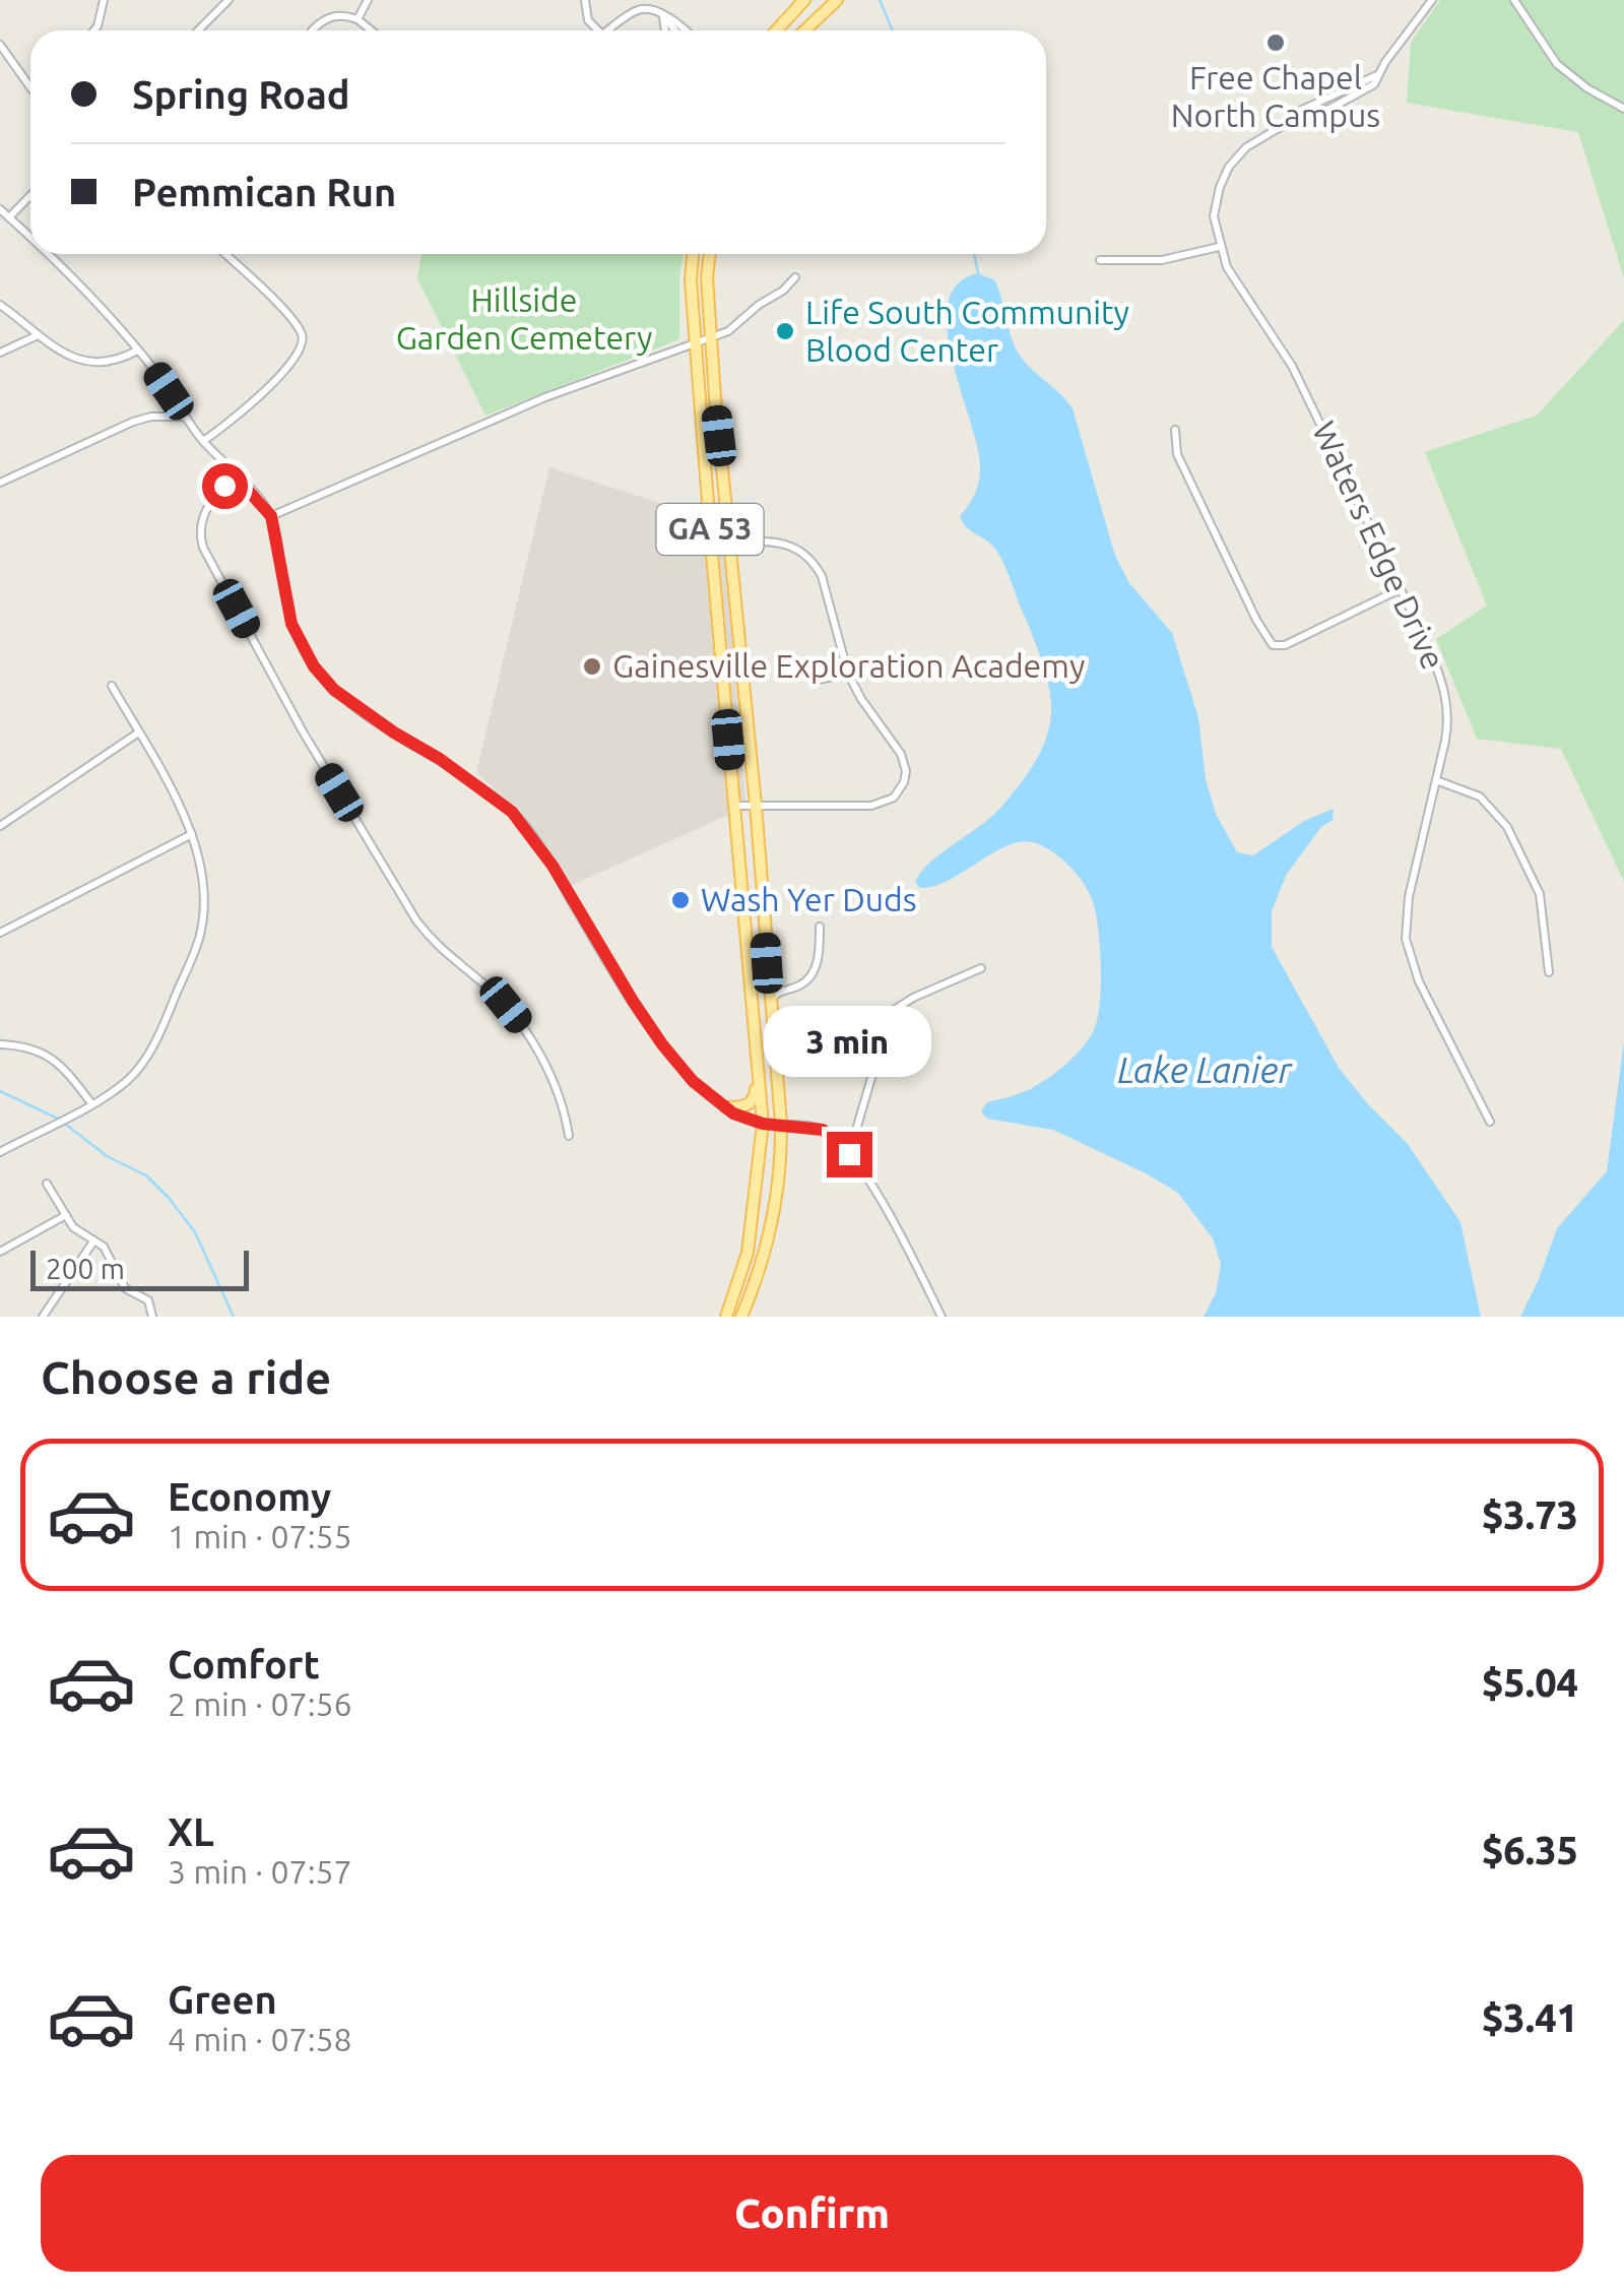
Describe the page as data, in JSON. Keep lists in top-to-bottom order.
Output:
{
  "streets": {
    "main road": ["GA 53"],
    "street": ["Waters Edge Drive"]
  },
  "water": ["Lake Lanier"],
  "parks": ["Hillside Garden Cemetery"],
  "places": [
    "Free Chapel North Campus",
    "Life South Community Blood Center",
    "Gainesville Exploration Academy",
    "Wash Yer Duds"
  ],
  "scale_bar": "200 m",
  "page": {
    "banner": ["Spring Road", "Pemmican Run"],
    "bubble": "3 min",
    "scale": "200 m",
    "heading": "Choose a ride",
    "list": [
      {
        "name": "Economy",
        "note": "1 min · 07:55",
        "value": "$3.73"
      },
      {
        "name": "Comfort",
        "note": "2 min · 07:56",
        "value": "$5.04"
      },
      {
        "name": "XL",
        "note": "3 min · 07:57",
        "value": "$6.35"
      },
      {
        "name": "Green",
        "note": "4 min · 07:58",
        "value": "$3.41"
      }
    ],
    "buttons": "Confirm"
  }
}
